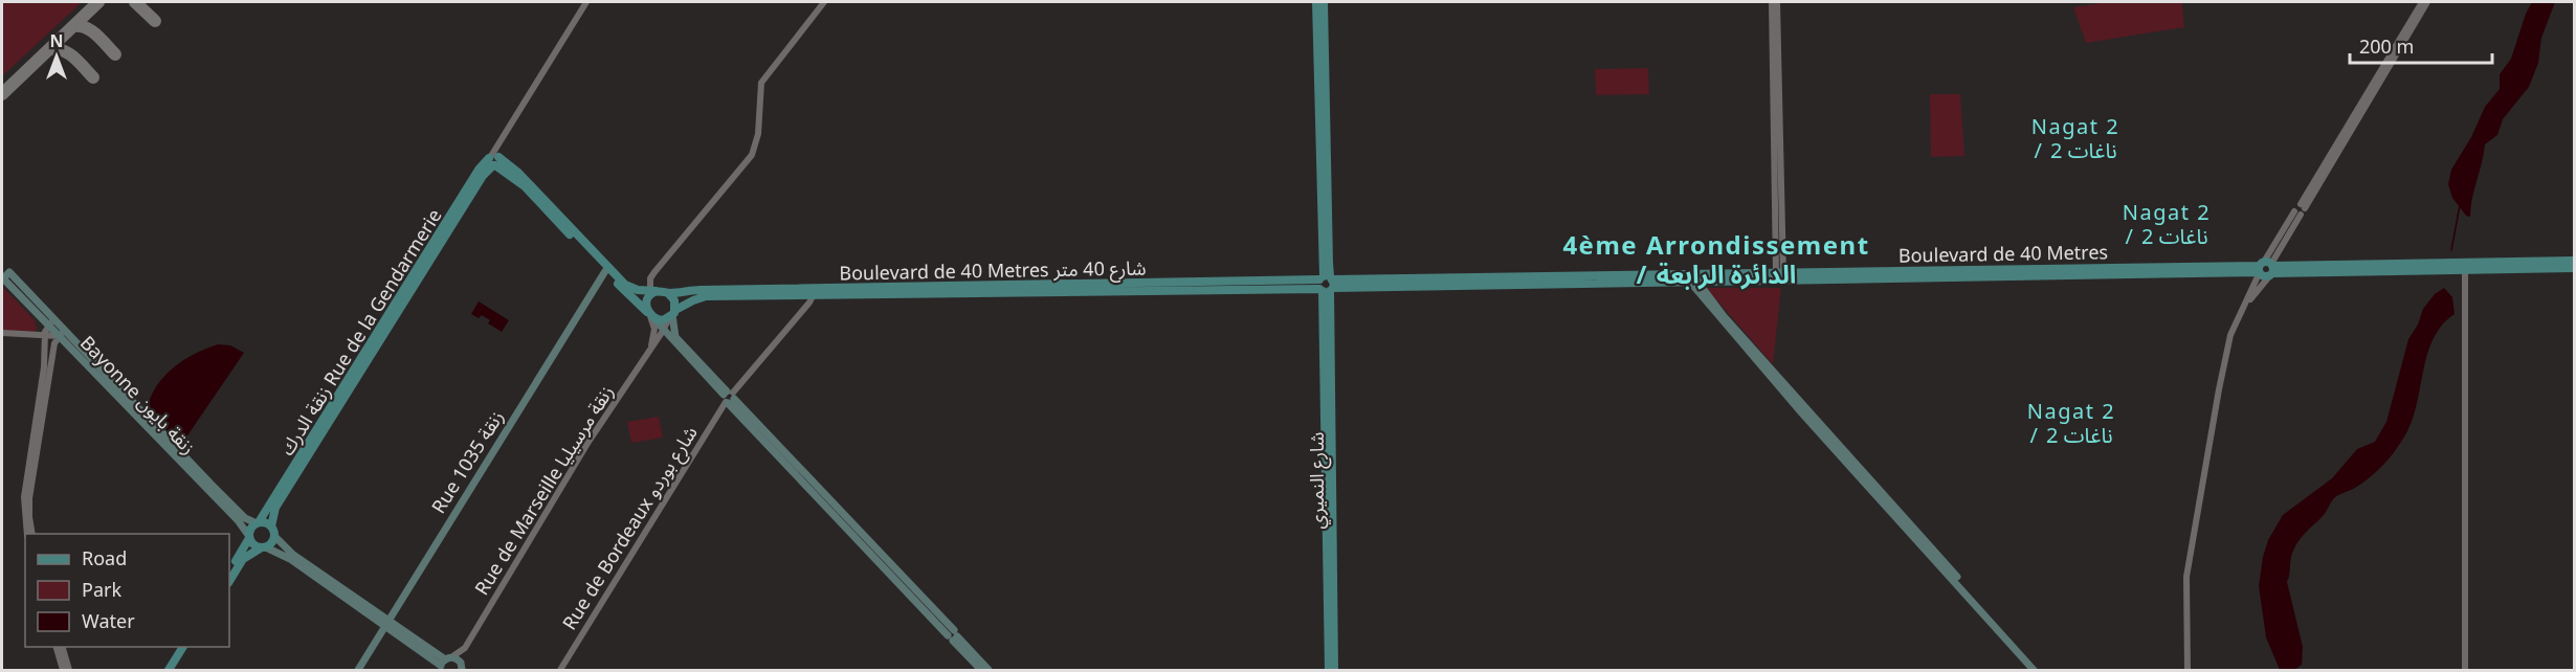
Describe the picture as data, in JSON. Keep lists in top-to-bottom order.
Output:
{
  "streets": {
    "main road": [
      "Boulevard de 40 Metres",
      "Boulevard de 40 Metres شارع 40 متر",
      "زنقة الدرك Rue de la Gendarmerie",
      "Bayonne زنقة بايون",
      "Rue 1035 زنقة",
      "شارع النميري"
    ],
    "street": ["Rue de Marseille زنقة مرسيليا", "Rue de Bordeaux شارع بوردو"]
  },
  "crossings": [
    ["Boulevard de 40 Metres", "Boulevard de 40 Metres شارع 40 متر"],
    ["Boulevard de 40 Metres", "شارع النميري"],
    ["Boulevard de 40 Metres شارع 40 متر", "زنقة الدرك Rue de la Gendarmerie"],
    ["Boulevard de 40 Metres شارع 40 متر", "شارع النميري"],
    ["Boulevard de 40 Metres شارع 40 متر", "Rue de Marseille زنقة مرسيليا"],
    ["Boulevard de 40 Metres شارع 40 متر", "Rue de Bordeaux شارع بوردو"],
    ["زنقة الدرك Rue de la Gendarmerie", "Bayonne زنقة بايون"]
  ],
  "districts": [
    "Nagat 2 / ناغات 2",
    "Nagat 2 / ناغات 2",
    "4ème Arrondissement / الدائرة الرابعة",
    "Nagat 2 / ناغات 2"
  ],
  "legend": ["Road", "Park", "Water"],
  "scale_bar": "200 m",
  "north": "top"
}
